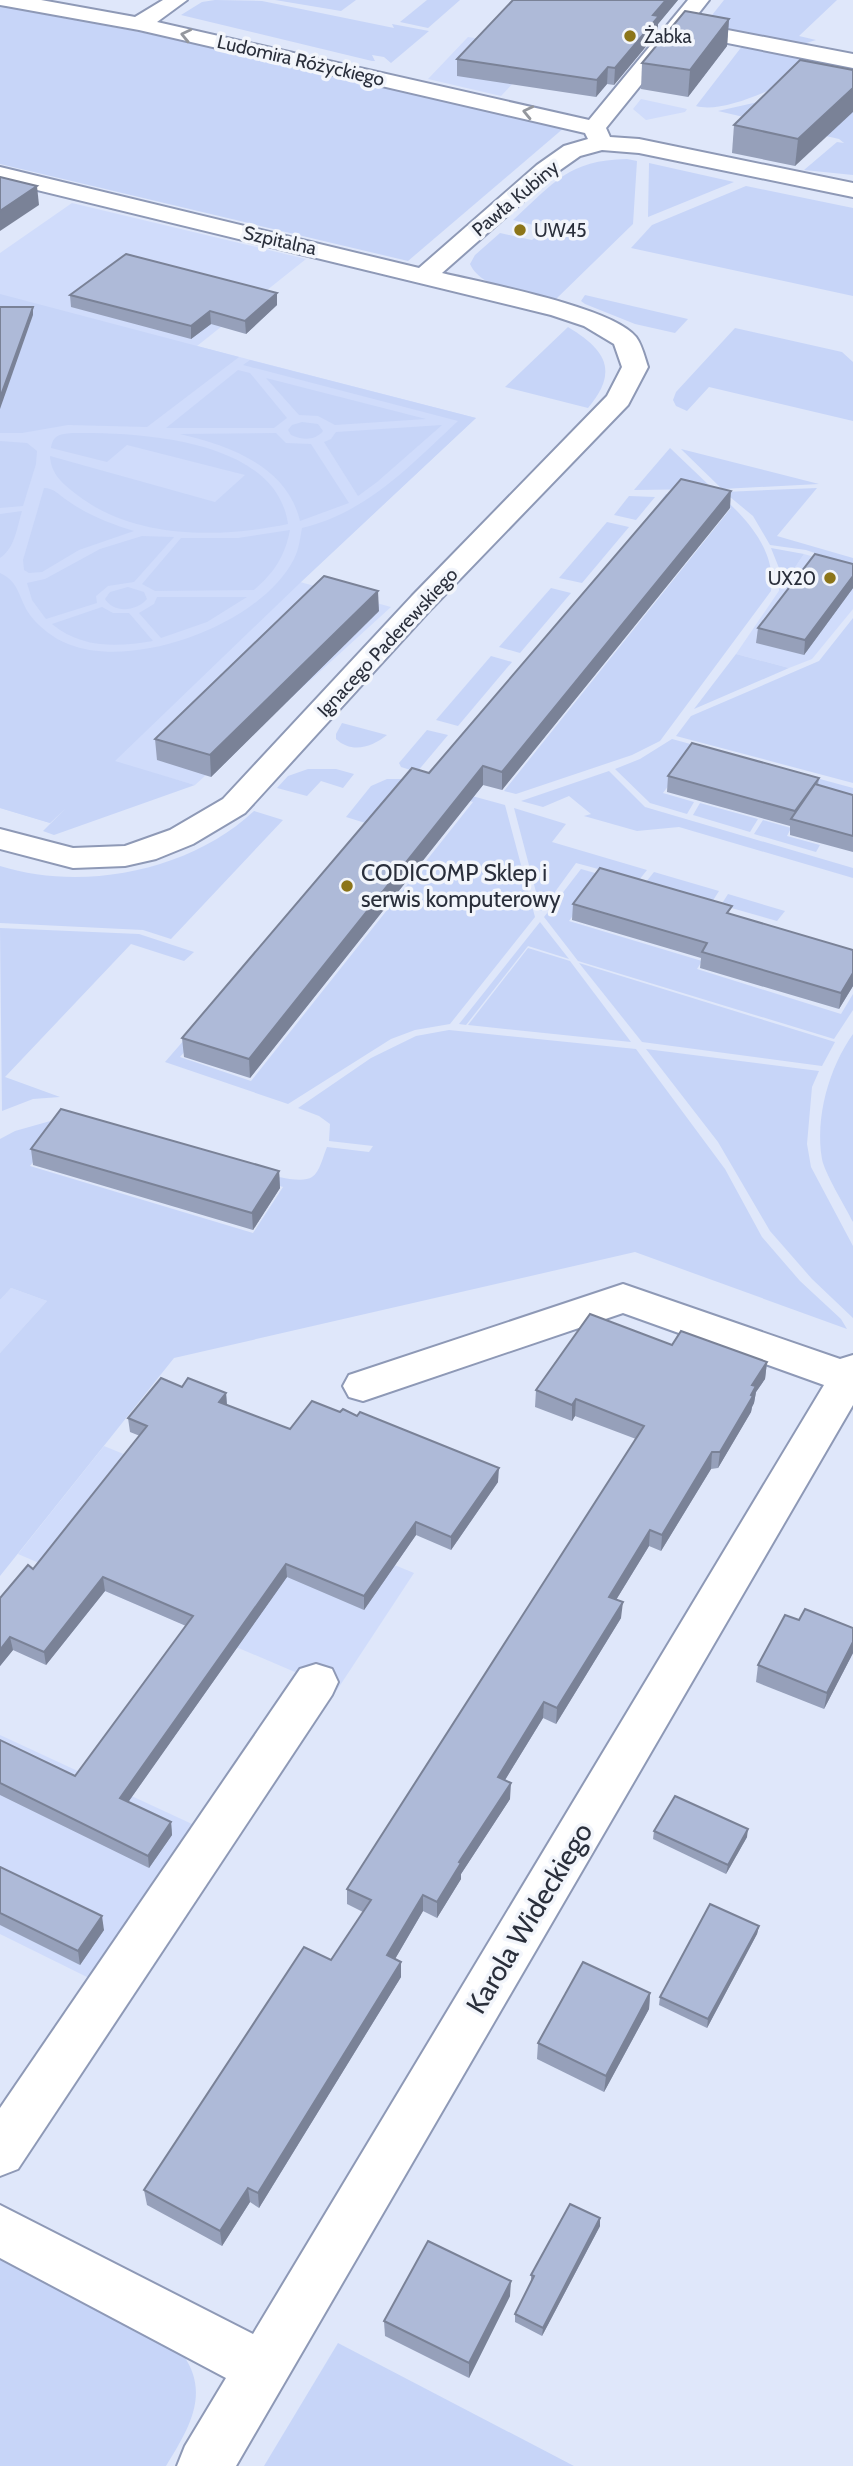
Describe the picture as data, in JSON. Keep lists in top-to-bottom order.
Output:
{
  "streets": {
    "street": [
      "Ludomira Różyckiego",
      "Pawła Kubiny",
      "Szpitalna",
      "Ignacego Paderewskiego",
      "Karola Wideckiego"
    ]
  },
  "crossings": [
    ["Ludomira Różyckiego", "Pawła Kubiny"],
    ["Pawła Kubiny", "Szpitalna"],
    ["Szpitalna", "Ignacego Paderewskiego"]
  ],
  "one_way": ["Ludomira Różyckiego"],
  "places": [
    "Żabka",
    "UW45",
    "UX20",
    "CODICOMP Sklep i serwis komputerowy"
  ]
}
